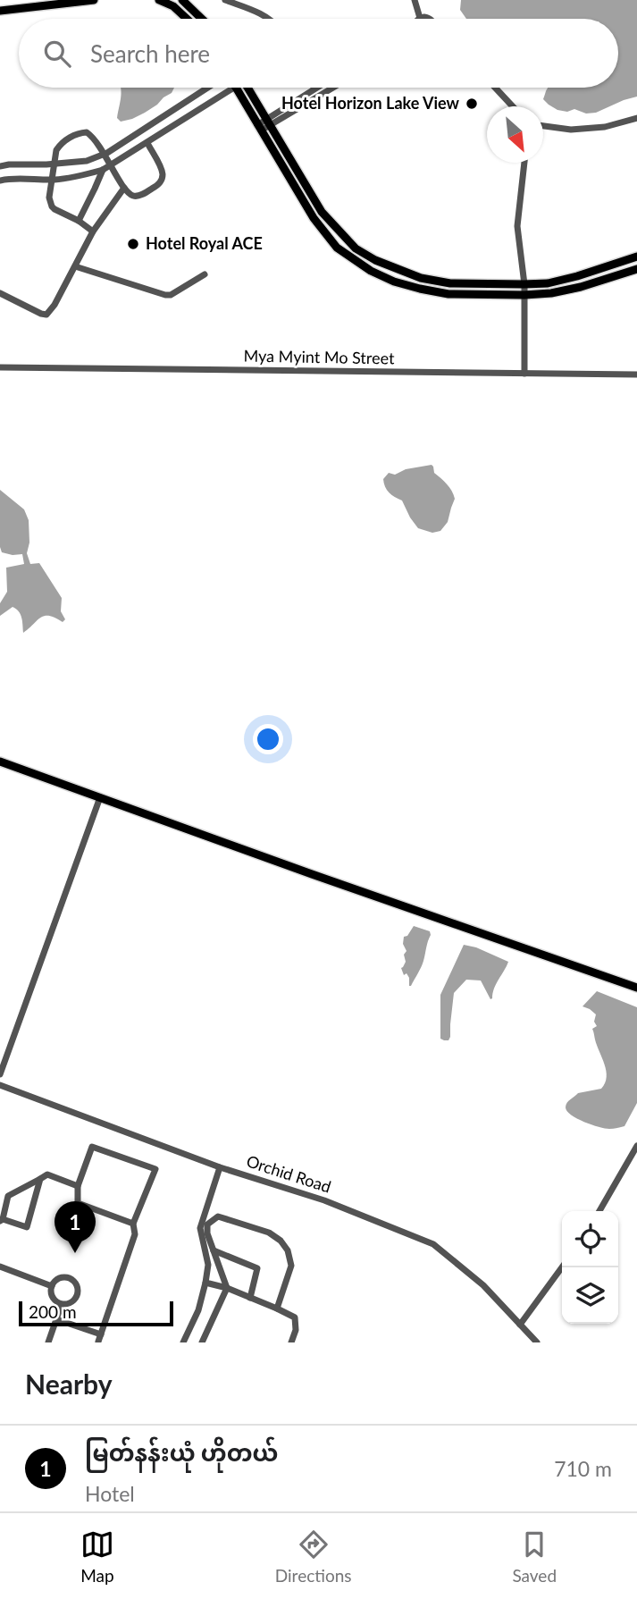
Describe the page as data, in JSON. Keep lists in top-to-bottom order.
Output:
{
  "streets": {
    "street": ["Mya Myint Mo Street", "Orchid Road"]
  },
  "places": ["Hotel Horizon Lake View", "Hotel Royal ACE"],
  "scale_bar": "200 m",
  "north": "bottom right",
  "page": {
    "search": "Search here",
    "pins": "1",
    "scale": "200 m",
    "heading": "Nearby",
    "list": [
      {
        "mark": "1",
        "name": "မြတ်နန်းယုံ ဟိုတယ်",
        "note": "Hotel",
        "value": "710 m"
      }
    ],
    "nav": ["Map", "Directions", "Saved"]
  }
}
